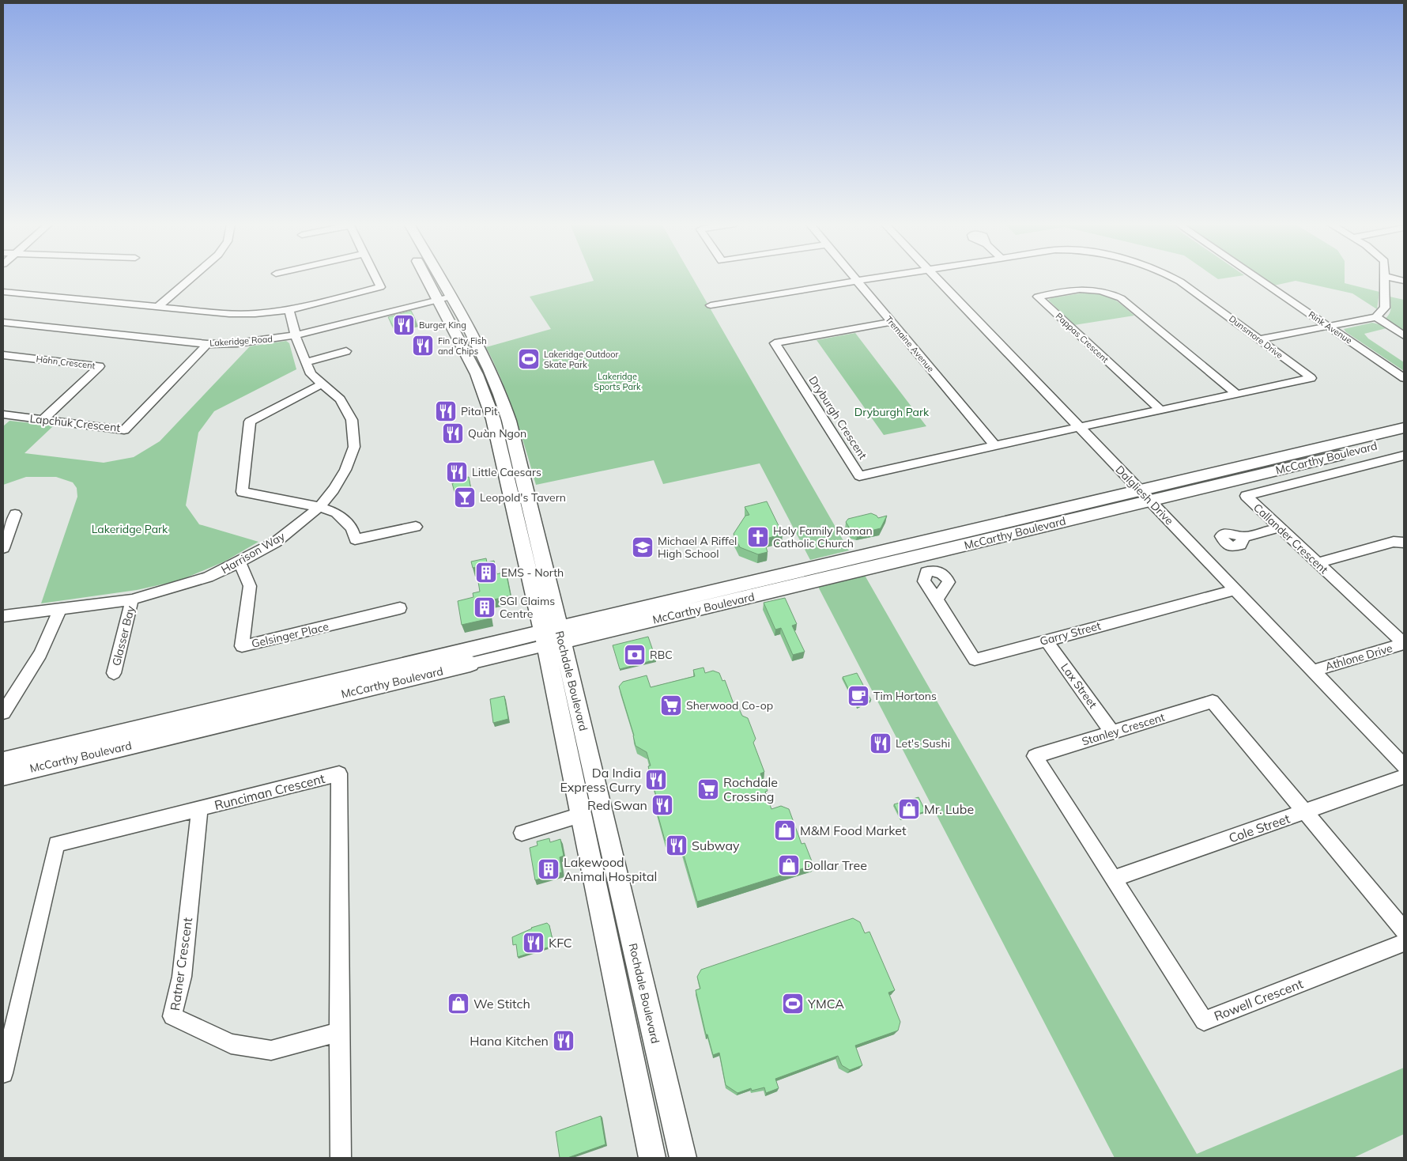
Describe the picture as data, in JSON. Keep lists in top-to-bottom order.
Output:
{
  "streets": {
    "main road": ["McCarthy Boulevard", "Rochdale Boulevard"],
    "street": [
      "Rink Avenue",
      "Dunsmore Drive",
      "Pappas Crescent",
      "Lakeridge Road",
      "Tremaine Avenue",
      "Hahn Crescent",
      "Dryburgh Crescent",
      "Lapchuk Crescent",
      "Dalgliesh Drive",
      "Callander Crescent",
      "Harrison Way",
      "Garry Street",
      "Gelsinger Place",
      "Glasser Bay",
      "Athlone Drive",
      "Lax Street",
      "Stanley Crescent",
      "Runciman Crescent",
      "Cole Street",
      "Ratner Crescent",
      "Rowell Crescent"
    ]
  },
  "crossings": [
    ["Dunsmore Drive", "Pappas Crescent"],
    ["Dunsmore Drive", "Dryburgh Crescent"],
    ["Dunsmore Drive", "Dalgliesh Drive"],
    ["Lakeridge Road", "Lapchuk Crescent"],
    ["Lakeridge Road", "Harrison Way"],
    ["Lakeridge Road", "Rochdale Boulevard"],
    ["Tremaine Avenue", "Dryburgh Crescent"],
    ["Hahn Crescent", "Lapchuk Crescent"],
    ["Dryburgh Crescent", "Dalgliesh Drive"],
    ["McCarthy Boulevard", "Dalgliesh Drive"],
    ["McCarthy Boulevard", "Rochdale Boulevard"],
    ["Dalgliesh Drive", "Garry Street"],
    ["Dalgliesh Drive", "Athlone Drive"],
    ["Callander Crescent", "Athlone Drive"],
    ["Harrison Way", "Gelsinger Place"],
    ["Harrison Way", "Glasser Bay"],
    ["Garry Street", "Lax Street"],
    ["Lax Street", "Stanley Crescent"],
    ["Stanley Crescent", "Cole Street"],
    ["Stanley Crescent", "Rowell Crescent"],
    ["Runciman Crescent", "Ratner Crescent"],
    ["Cole Street", "Rowell Crescent"]
  ],
  "parks": ["Lakeridge Sports Park", "Dryburgh Park", "Lakeridge Park"],
  "places": {
    "restaurant": [
      "Burger King",
      "Fin City Fish and Chips",
      "Pita Pit",
      "Quàn Ngon",
      "Little Caesars",
      "Let's Sushi",
      "Da India Express Curry",
      "Red Swan",
      "Subway",
      "KFC",
      "Hana Kitchen"
    ],
    "sports": ["Lakeridge Outdoor Skate Park", "YMCA"],
    "bar": ["Leopold's Tavern"],
    "church": ["Holy Family Roman Catholic Church"],
    "school or university": ["Michael A Riffel High School"],
    "building": ["EMS - North", "SGI Claims Centre", "Lakewood Animal Hospital"],
    "bank": ["RBC"],
    "cafe": ["Tim Hortons"],
    "supermarket": ["Sherwood Co-op", "Rochdale Crossing"],
    "shop": [
      "Mr. Lube",
      "M&M Food Market",
      "Dollar Tree",
      "We Stitch"
    ]
  }
}
